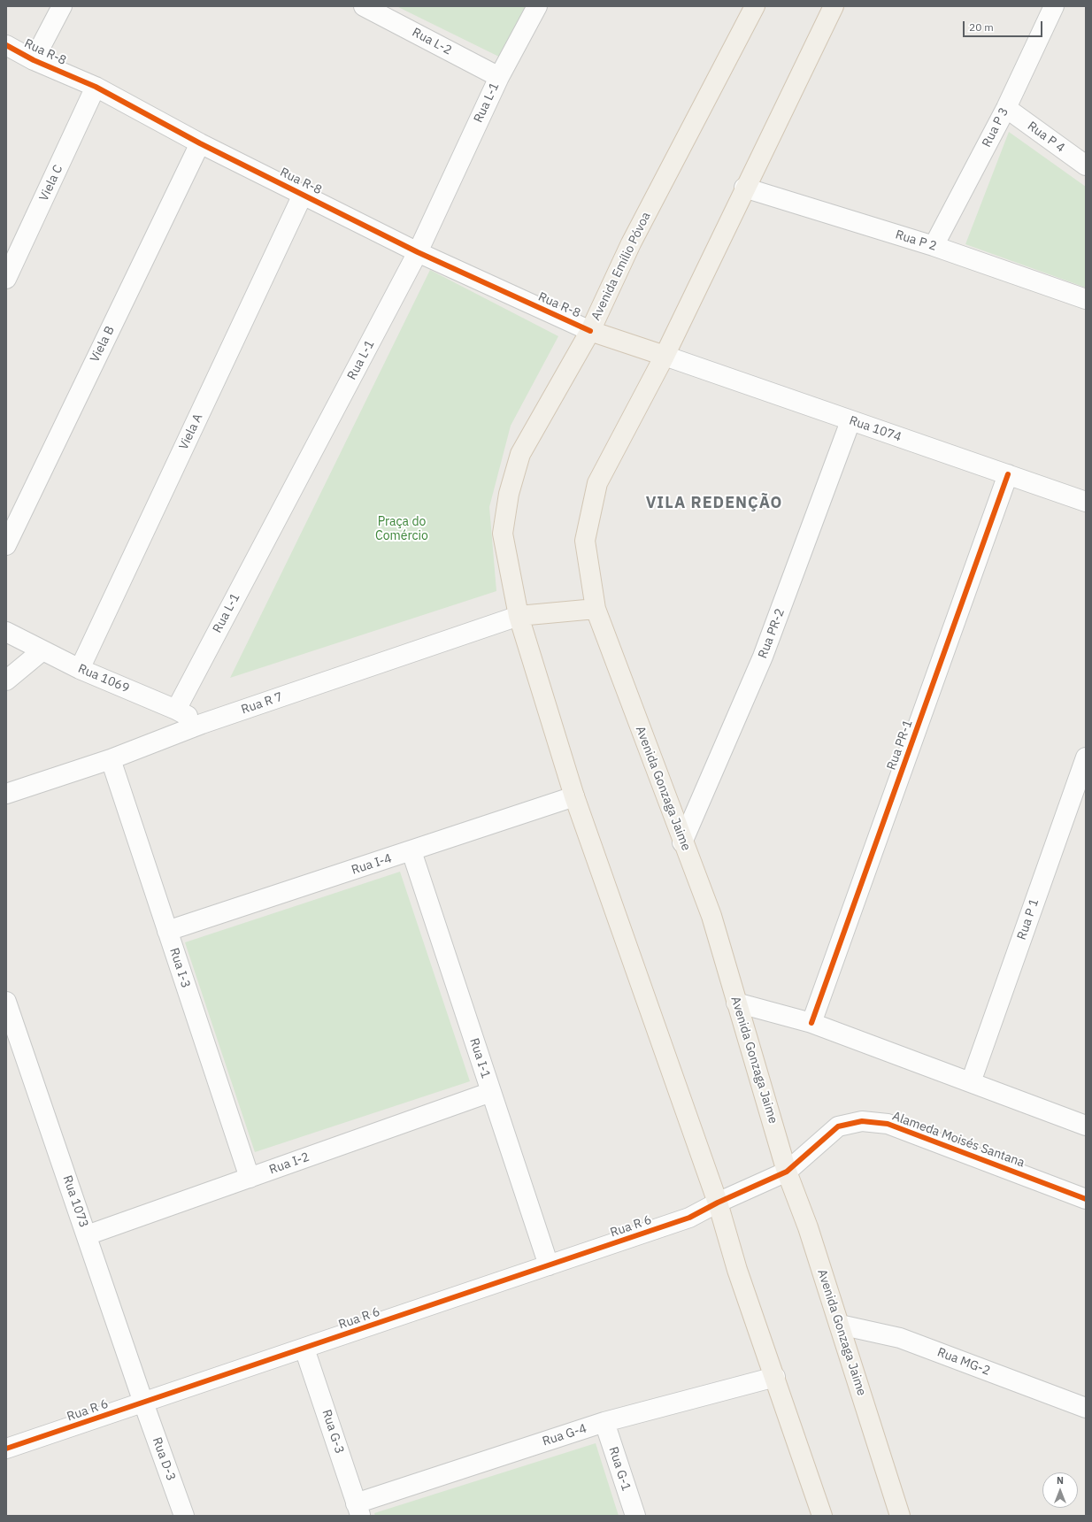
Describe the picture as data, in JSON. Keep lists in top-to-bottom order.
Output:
{
  "streets": {
    "main road": ["Avenida Emílio Póvoa", "Avenida Gonzaga Jaime"],
    "street": [
      "Rua L-2",
      "Rua R-8",
      "Rua L-1",
      "Rua P 3",
      "Rua P 4",
      "Viela C",
      "Rua P 2",
      "Viela B",
      "Rua 1074",
      "Viela A",
      "Rua PR-2",
      "Rua 1069",
      "Rua R 7",
      "Rua PR-1",
      "Rua I-4",
      "Rua P 1",
      "Rua I-3",
      "Rua I-1",
      "Alameda Moisés Santana",
      "Rua I-2",
      "Rua 1073",
      "Rua R 6",
      "Rua MG-2",
      "Rua G-3",
      "Rua G-4",
      "Rua D-3",
      "Rua G-1"
    ]
  },
  "crossings": [
    ["Rua L-2", "Rua L-1"],
    ["Rua R-8", "Rua L-1"],
    ["Rua R-8", "Viela C"],
    ["Rua R-8", "Avenida Emílio Póvoa"],
    ["Rua R-8", "Viela B"],
    ["Rua R-8", "Viela A"],
    ["Rua L-1", "Rua 1069"],
    ["Rua P 3", "Rua P 4"],
    ["Rua P 3", "Rua P 2"],
    ["Avenida Emílio Póvoa", "Rua R 7"],
    ["Rua 1074", "Rua PR-2"],
    ["Rua 1074", "Rua PR-1"],
    ["Viela A", "Rua 1069"],
    ["Rua PR-2", "Avenida Gonzaga Jaime"],
    ["Rua 1069", "Rua R 7"],
    ["Rua R 7", "Rua I-3"],
    ["Avenida Gonzaga Jaime", "Alameda Moisés Santana"],
    ["Avenida Gonzaga Jaime", "Rua MG-2"],
    ["Rua I-4", "Rua I-3"],
    ["Rua I-4", "Rua I-1"],
    ["Rua I-3", "Rua I-2"],
    ["Rua I-1", "Rua I-2"],
    ["Rua I-1", "Rua R 6"],
    ["Alameda Moisés Santana", "Rua R 6"],
    ["Rua I-2", "Rua 1073"],
    ["Rua 1073", "Rua R 6"],
    ["Rua 1073", "Rua D-3"],
    ["Rua R 6", "Rua G-3"],
    ["Rua R 6", "Rua D-3"],
    ["Rua G-3", "Rua G-4"],
    ["Rua G-4", "Rua G-1"]
  ],
  "districts": ["VILA REDENÇÃO"],
  "parks": ["Praça do Comércio"],
  "scale_bar": "20 m",
  "north": "top"
}
